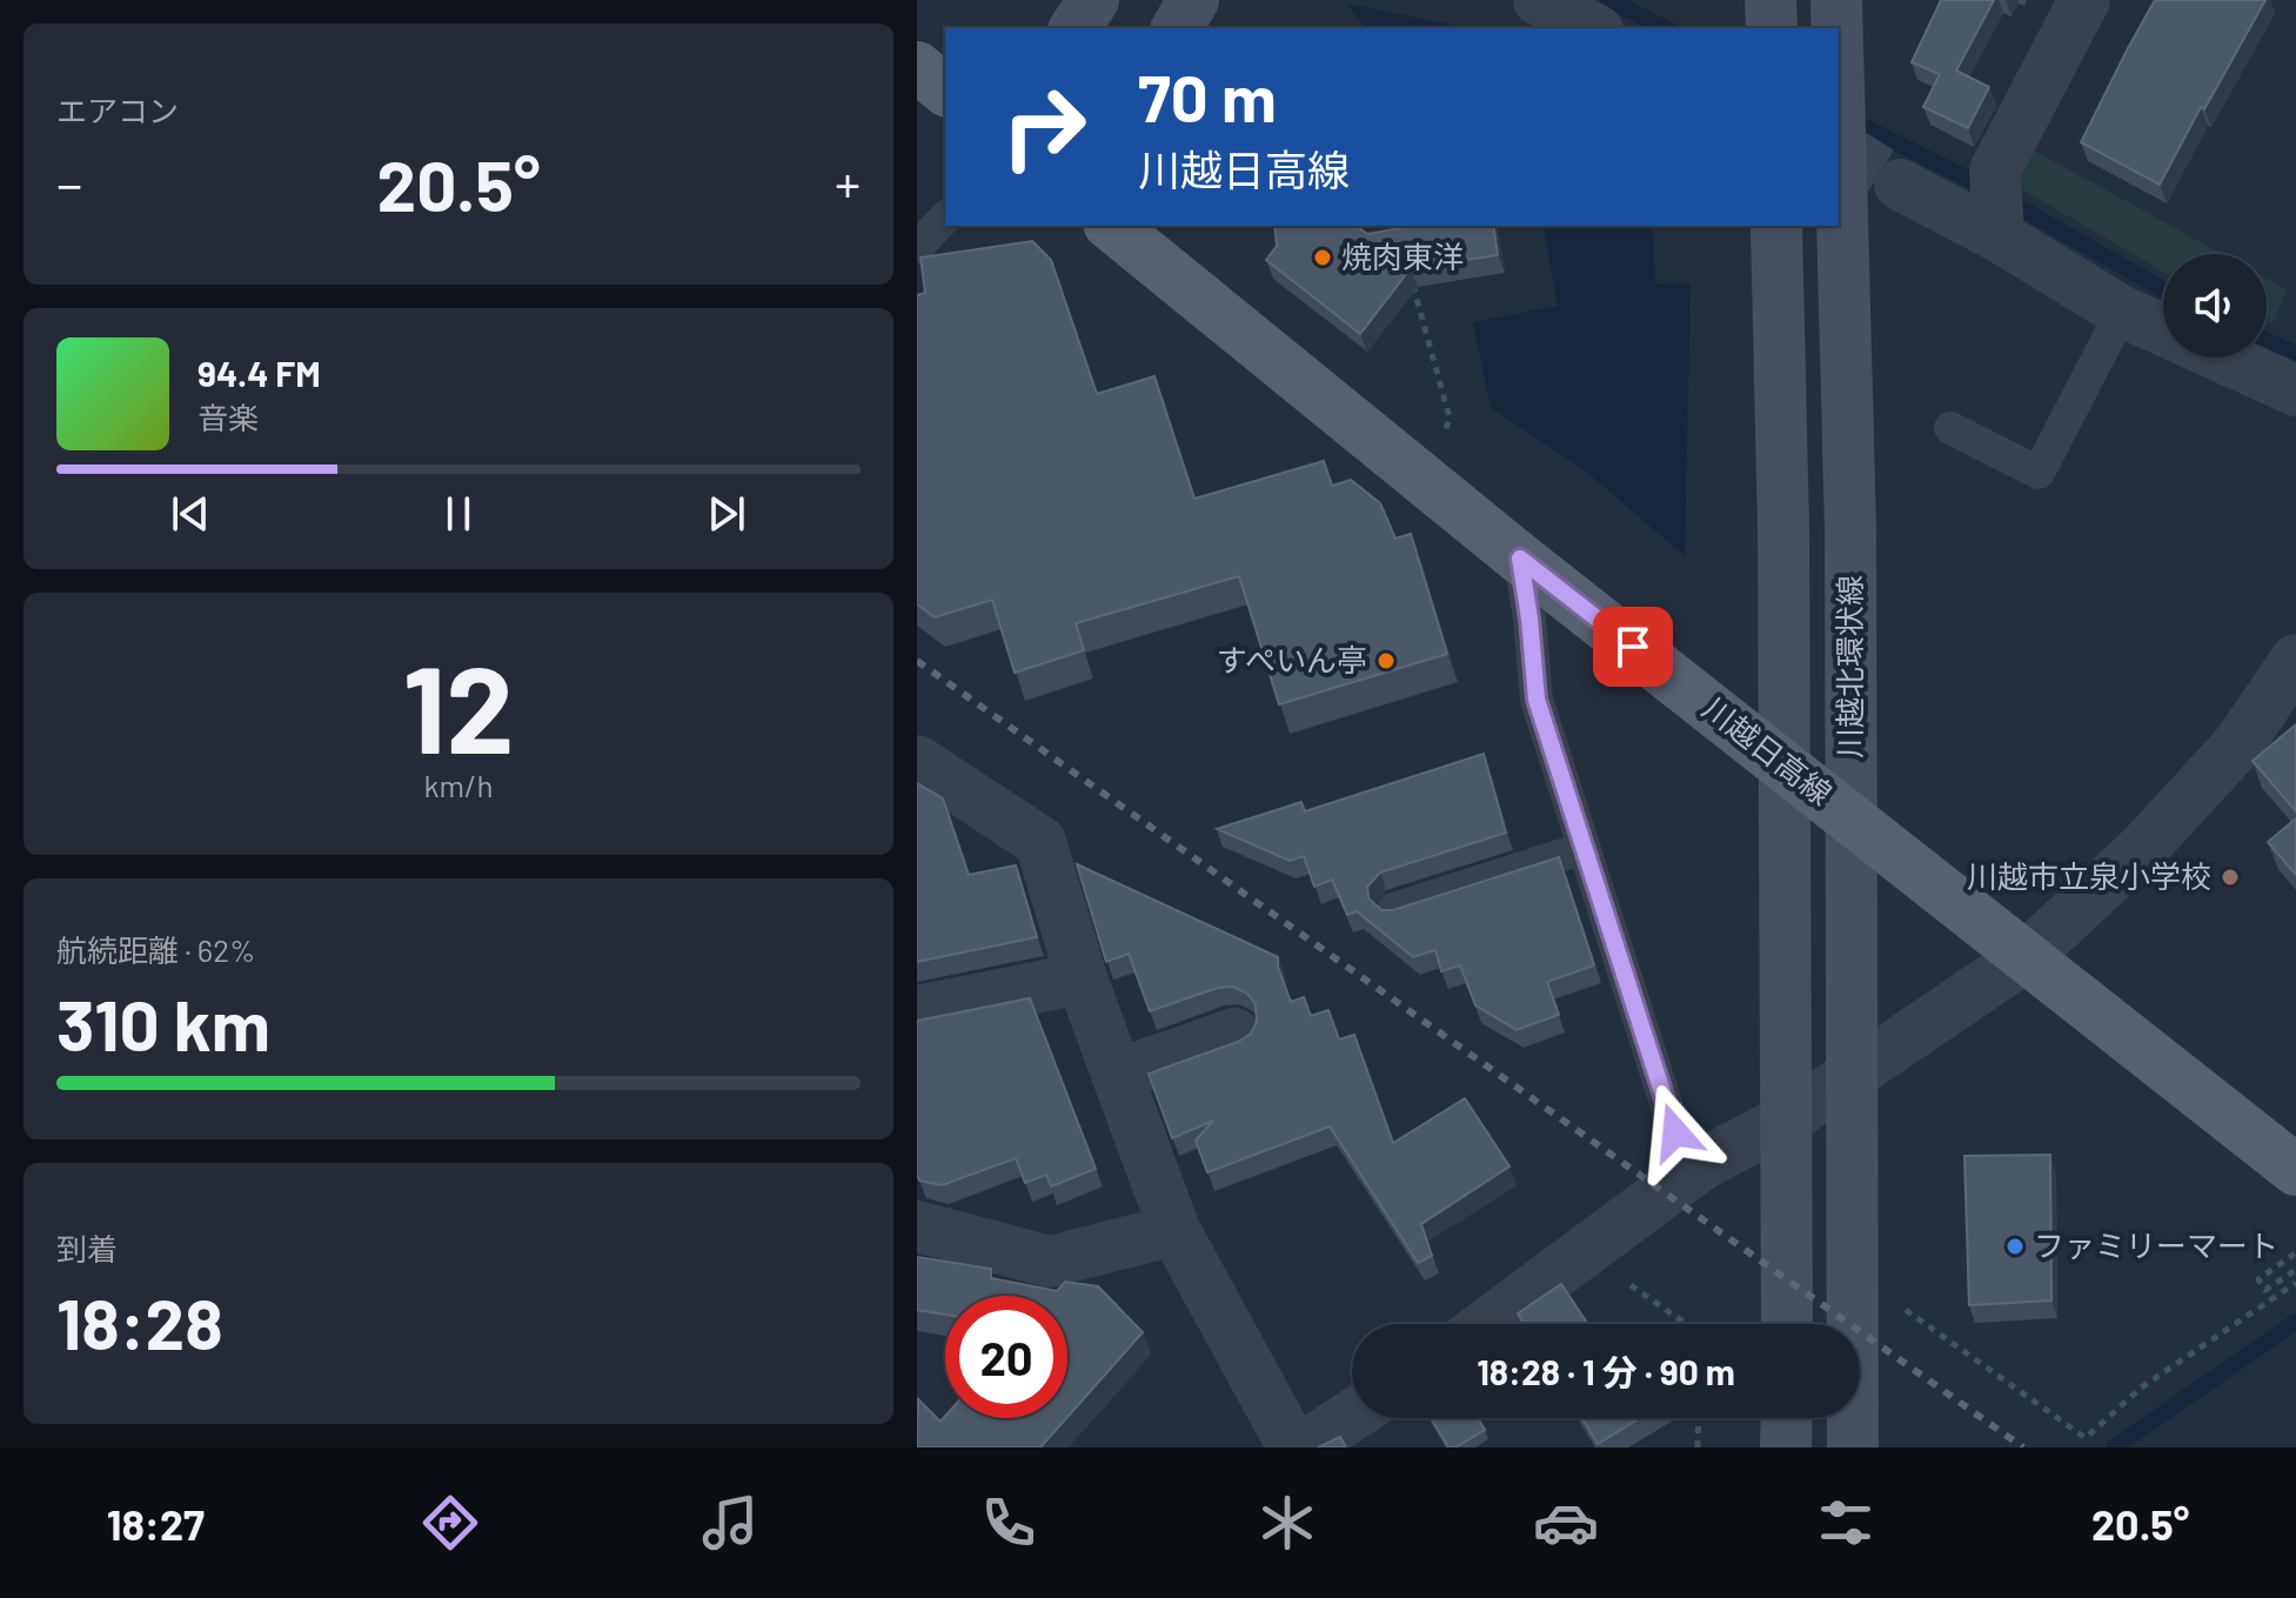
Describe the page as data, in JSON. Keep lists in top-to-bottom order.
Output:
{
  "streets": {
    "main road": ["川越北環状線", "川越日高線"]
  },
  "places": [
    "焼肉東洋",
    "すぺいん亭",
    "川越市立泉小学校",
    "ファミリーマート"
  ],
  "page": {
    "tile": [
      "エアコン",
      ["12", "km/h"],
      ["航続距離 · 62%", "310 km"],
      ["到着", "18:28"]
    ],
    "turn": ["70 m", "川越日高線"],
    "heat": ["−", "20.5°", "+"],
    "song": ["94.4 FM", "音楽"],
    "limit": "20",
    "trip": "18:28 · 1 分 · 90 m",
    "tabs": ["18:27", "20.5°"]
  }
}
